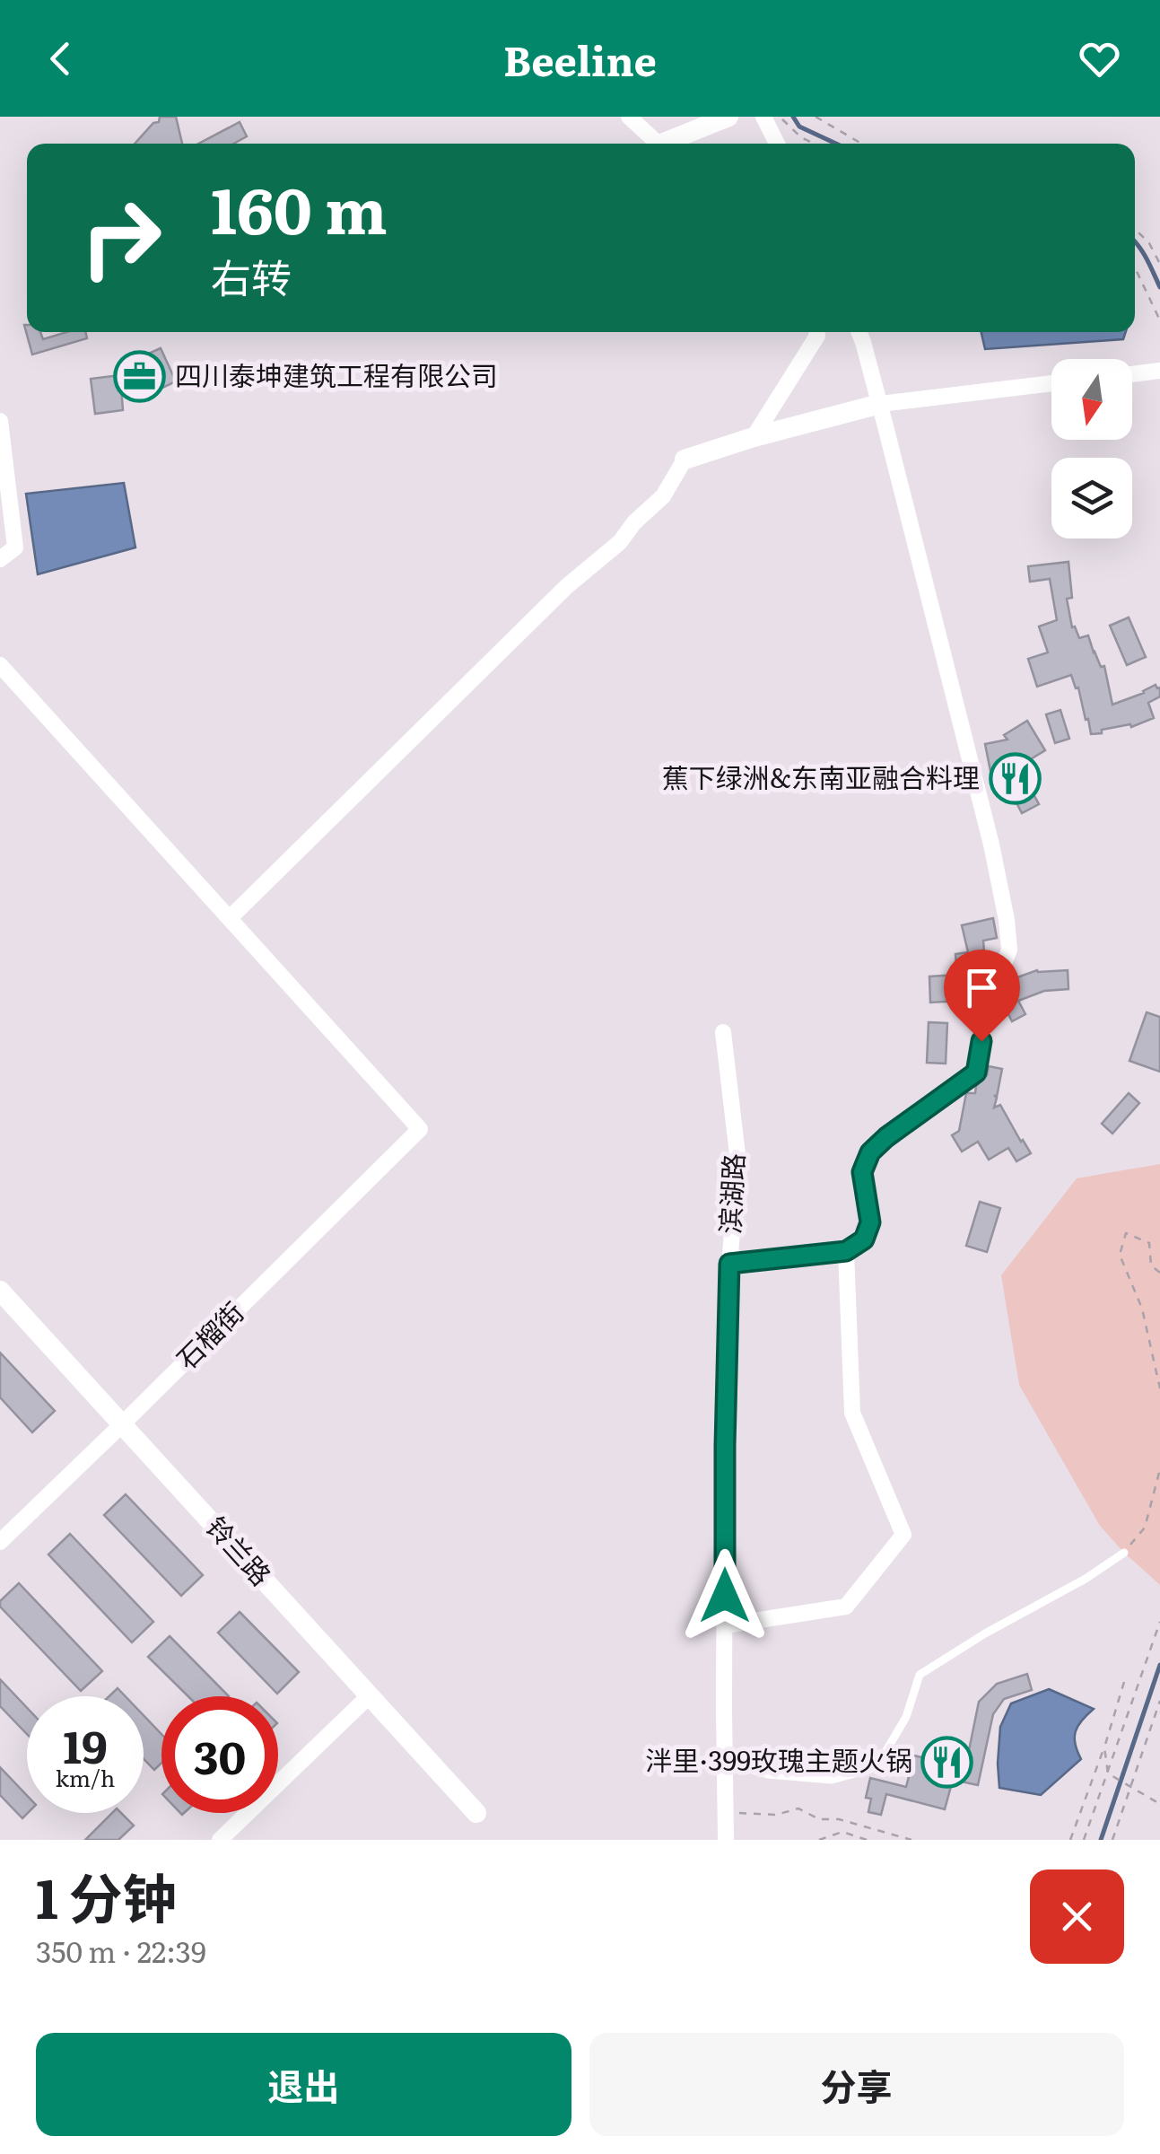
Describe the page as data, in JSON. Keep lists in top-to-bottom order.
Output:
{
  "streets": {
    "street": ["滨湖路", "石榴街", "铃兰路"]
  },
  "crossings": [
    ["石榴街", "铃兰路"]
  ],
  "places": {
    "office": ["四川泰坤建筑工程有限公司"],
    "restaurant": ["蕉下绿洲&东南亚融合料理", "泮里·399玫瑰主题火锅"]
  },
  "north": "bottom",
  "page": {
    "header": "Beeline",
    "turn": ["160 m", "右转"],
    "speed": "19 km/h",
    "limit": "30",
    "heading": ["1 分钟", "350 m · 22:39"],
    "buttons": ["退出", "分享"]
  }
}
